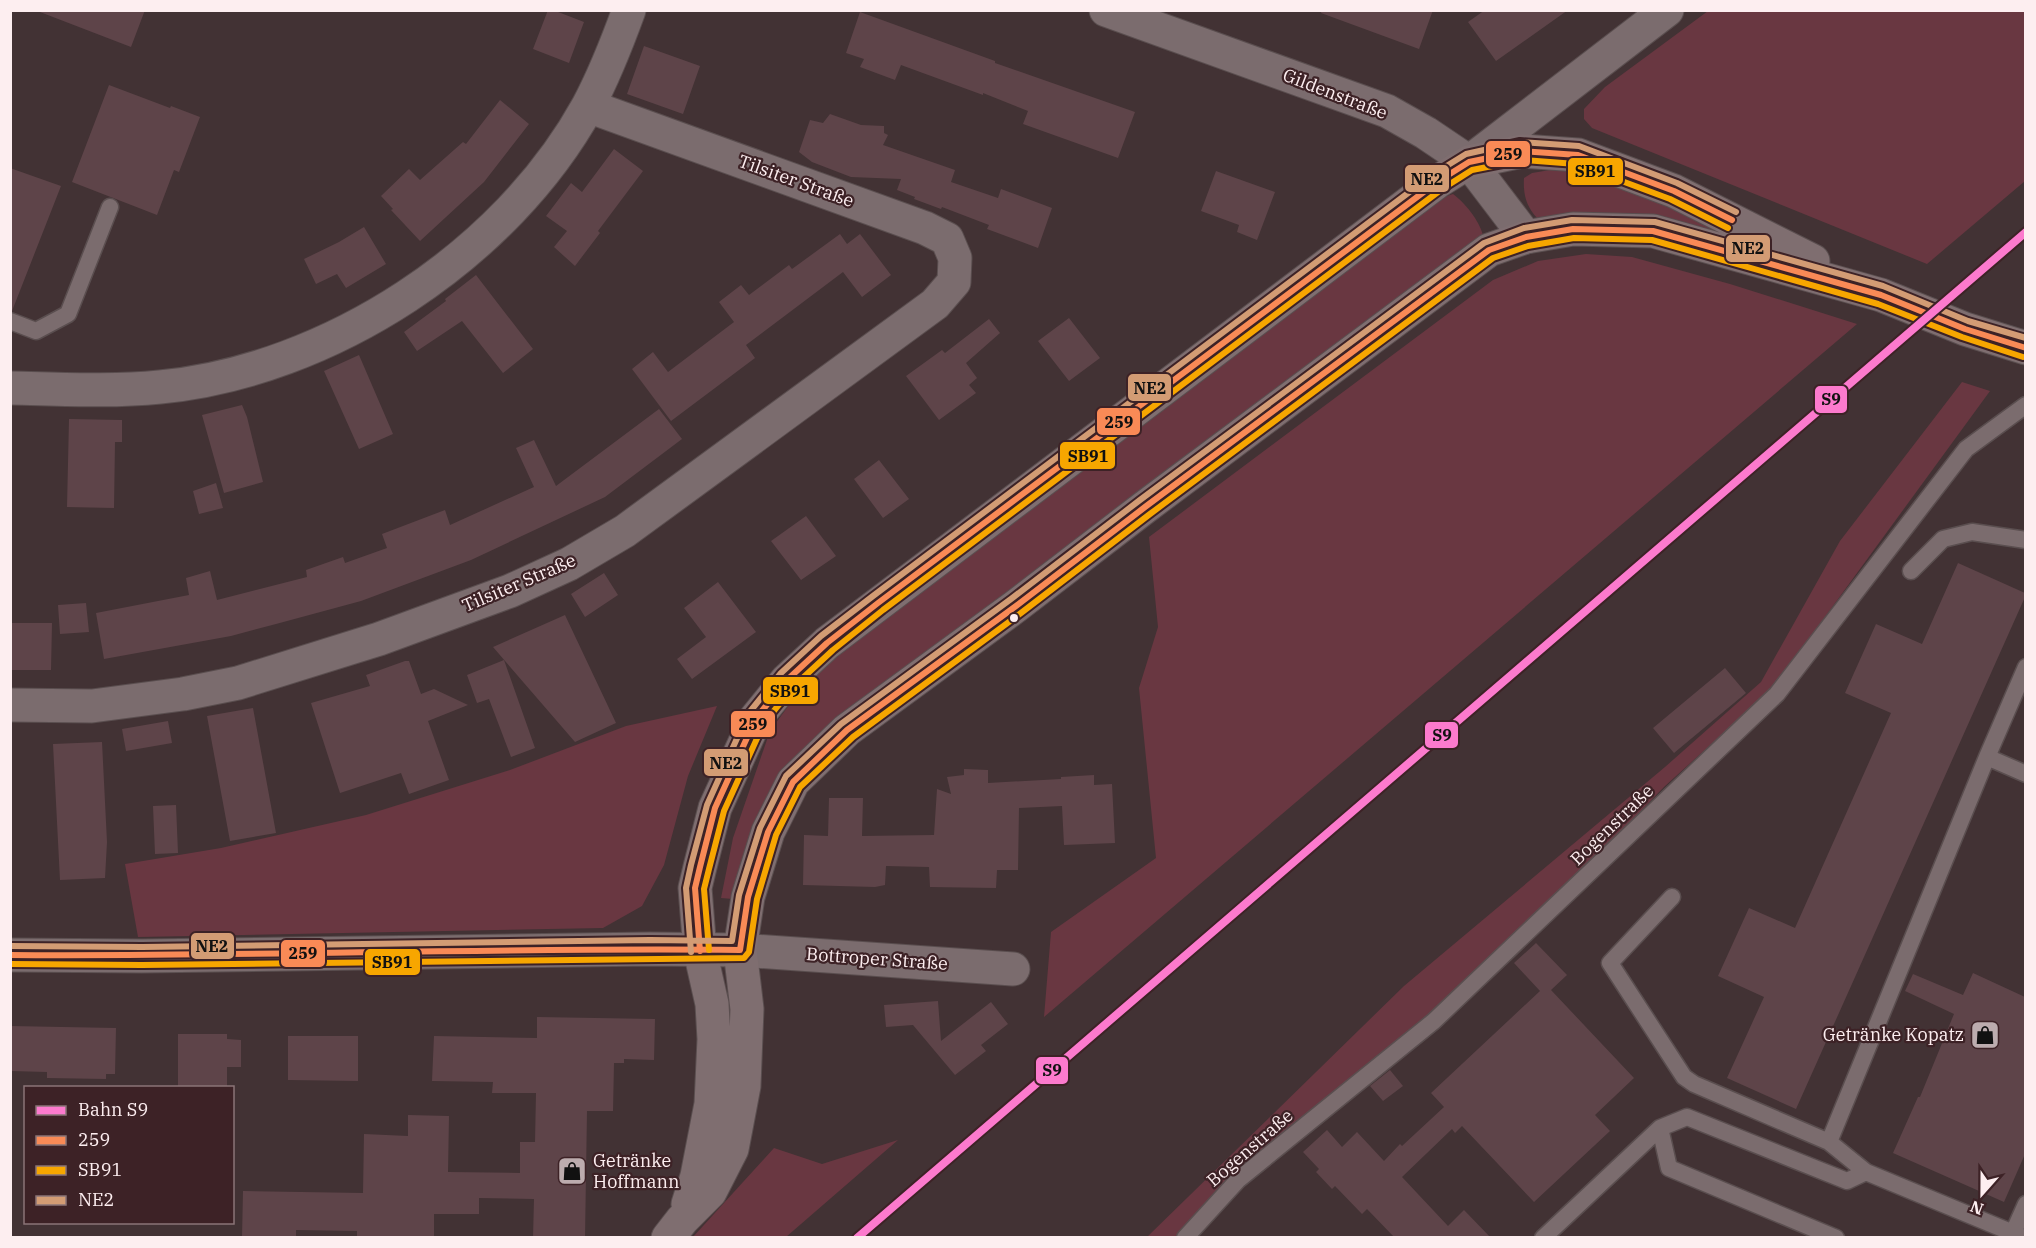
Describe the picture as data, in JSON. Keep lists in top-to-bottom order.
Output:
{
  "streets": {
    "street": ["Gildenstraße", "Tilsiter Straße", "Bottroper Straße"],
    "lane": ["Bogenstraße"]
  },
  "places": {
    "shop": ["Getränke Kopatz", "Getränke Hoffmann"]
  },
  "lines": [
    "transit line NE2",
    "transit line 259",
    "transit line SB91",
    "rail line S9"
  ],
  "legend": [
    "Bahn S9",
    "259",
    "SB91",
    "NE2"
  ],
  "north": "bottom"
}
